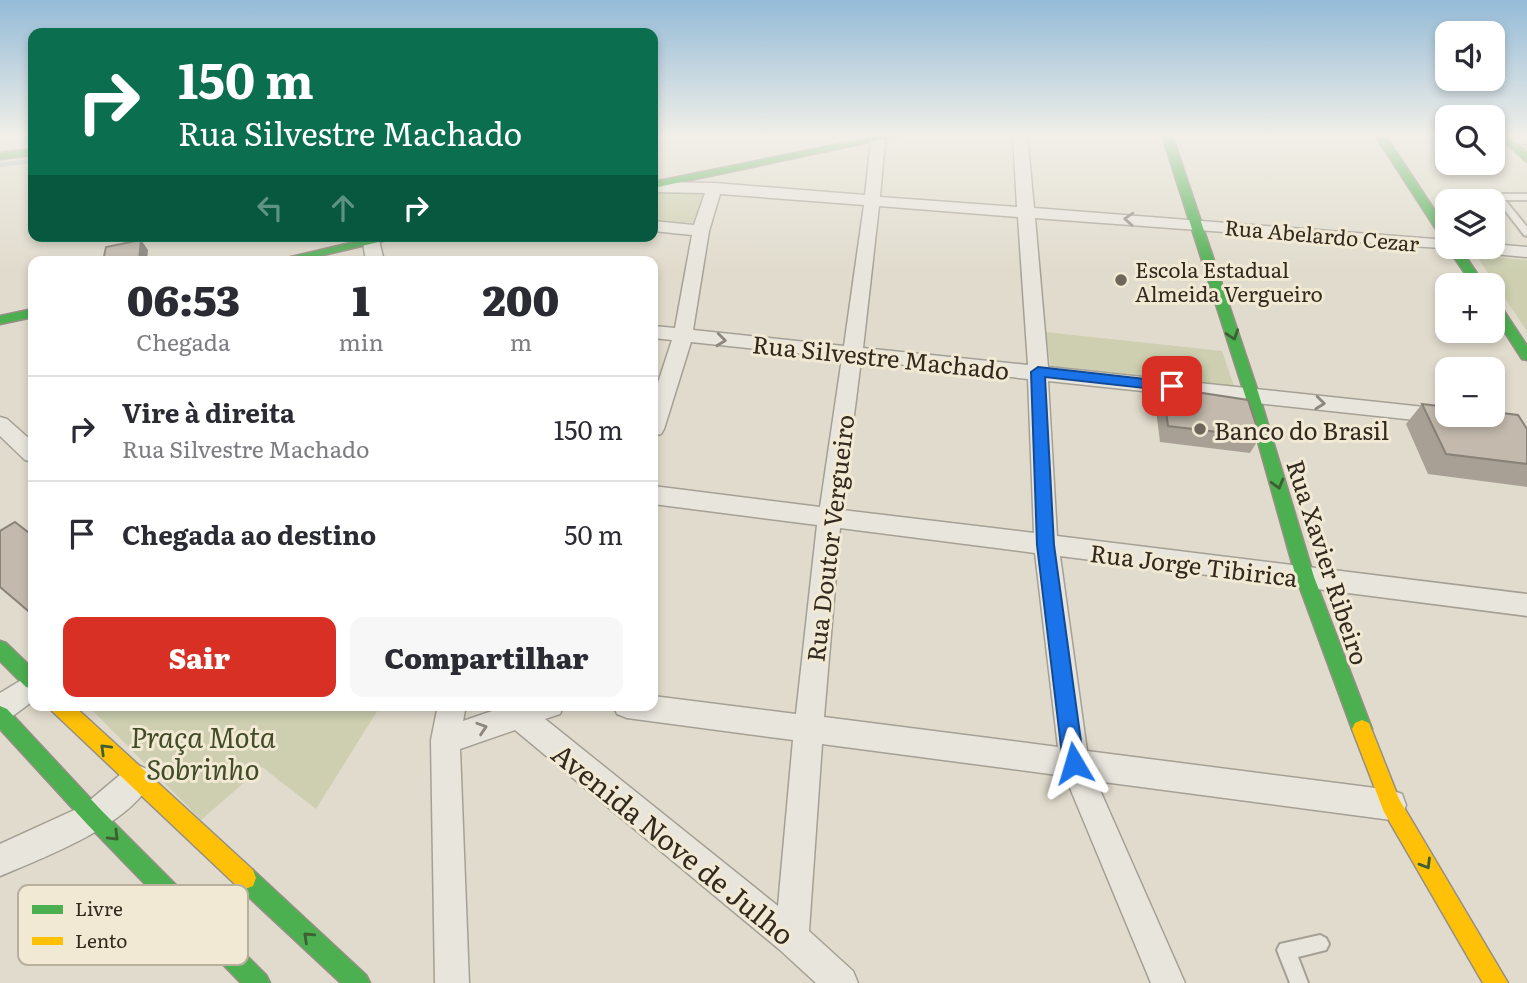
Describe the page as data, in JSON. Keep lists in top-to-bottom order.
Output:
{
  "streets": {
    "street": [
      "Rua Abelardo Cezar",
      "Rua Silvestre Machado",
      "Rua Doutor Vergueiro",
      "Rua Xavier Ribeiro",
      "Rua Jorge Tibirica",
      "Avenida Nove de Julho"
    ]
  },
  "crossings": [
    ["Rua Abelardo Cezar", "Rua Xavier Ribeiro"],
    ["Rua Silvestre Machado", "Rua Doutor Vergueiro"],
    ["Rua Silvestre Machado", "Rua Xavier Ribeiro"],
    ["Rua Doutor Vergueiro", "Rua Jorge Tibirica"],
    ["Rua Doutor Vergueiro", "Avenida Nove de Julho"],
    ["Rua Xavier Ribeiro", "Rua Jorge Tibirica"]
  ],
  "one_way": ["Rua Abelardo Cezar", "Rua Xavier Ribeiro"],
  "parks": ["Praça Mota Sobrinho"],
  "places": ["Escola Estadual Almeida Vergueiro", "Banco do Brasil"],
  "legend": ["Livre", "Lento"],
  "page": {
    "map_buttons": ["+", "−"],
    "turn": ["150 m", "Rua Silvestre Machado"],
    "eta": [
      "06:53",
      "Chegada",
      "1",
      "min",
      "200",
      "m"
    ],
    "list": [
      {
        "name": "Vire à direita",
        "note": "Rua Silvestre Machado",
        "value": "150 m"
      },
      {
        "name": "Chegada ao destino",
        "value": "50 m"
      }
    ],
    "buttons": ["Sair", "Compartilhar"]
  }
}
